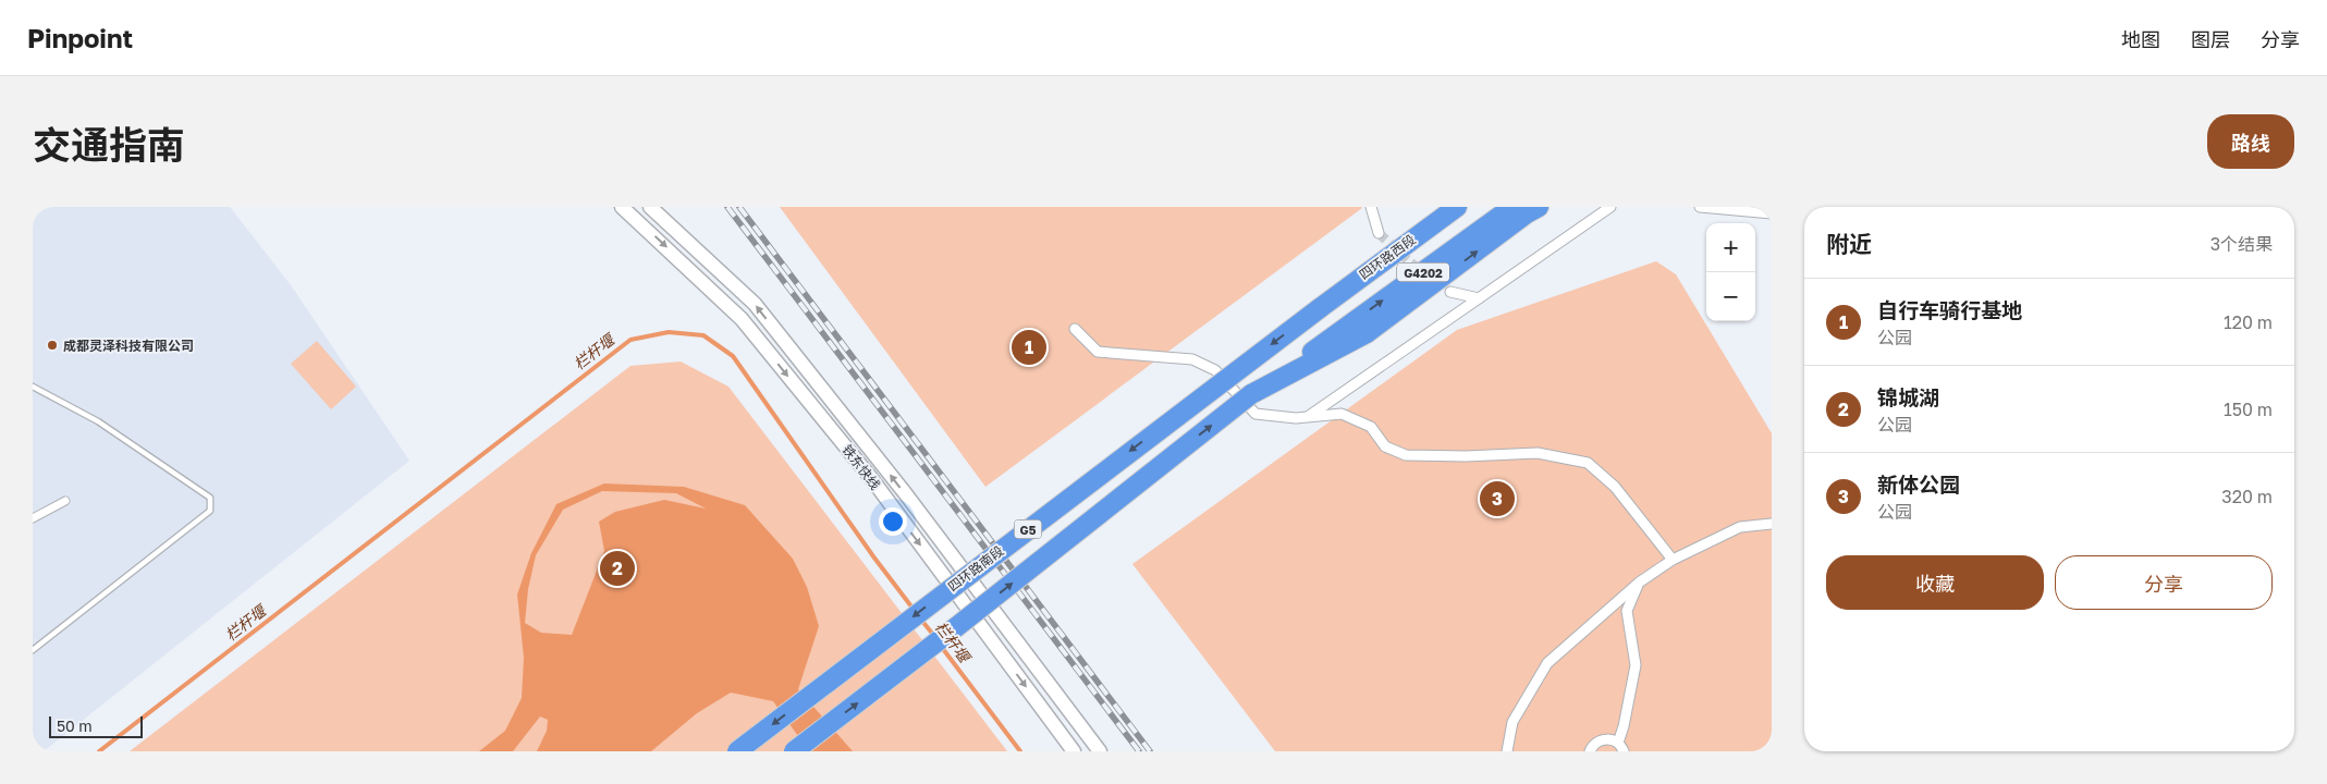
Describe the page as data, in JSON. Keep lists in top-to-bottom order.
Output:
{
  "streets": {
    "highway": [
      "四环路西段",
      "G4202",
      "G5",
      "四环路南段"
    ],
    "main road": ["铁东快线"]
  },
  "crossings": [
    ["四环路西段", "G5"],
    ["四环路西段", "四环路南段"],
    ["G4202", "G5"]
  ],
  "water": ["栏杆堰"],
  "places": ["成都灵泽科技有限公司"],
  "scale_bar": "50 m",
  "page": {
    "header": "Pinpoint",
    "nav": ["地图", "图层", "分享"],
    "title": "交通指南",
    "buttons": [
      "路线",
      ["收藏", "分享"]
    ],
    "heading": ["附近", "3个结果"],
    "map_buttons": ["+", "−"],
    "list": [
      {
        "mark": "1",
        "name": "自行车骑行基地",
        "note": "公园",
        "value": "120 m"
      },
      {
        "mark": "2",
        "name": "锦城湖",
        "note": "公园",
        "value": "150 m"
      },
      {
        "mark": "3",
        "name": "新体公园",
        "note": "公园",
        "value": "320 m"
      }
    ],
    "pins": ["1", "3", "2"],
    "scale": "50 m"
  }
}
